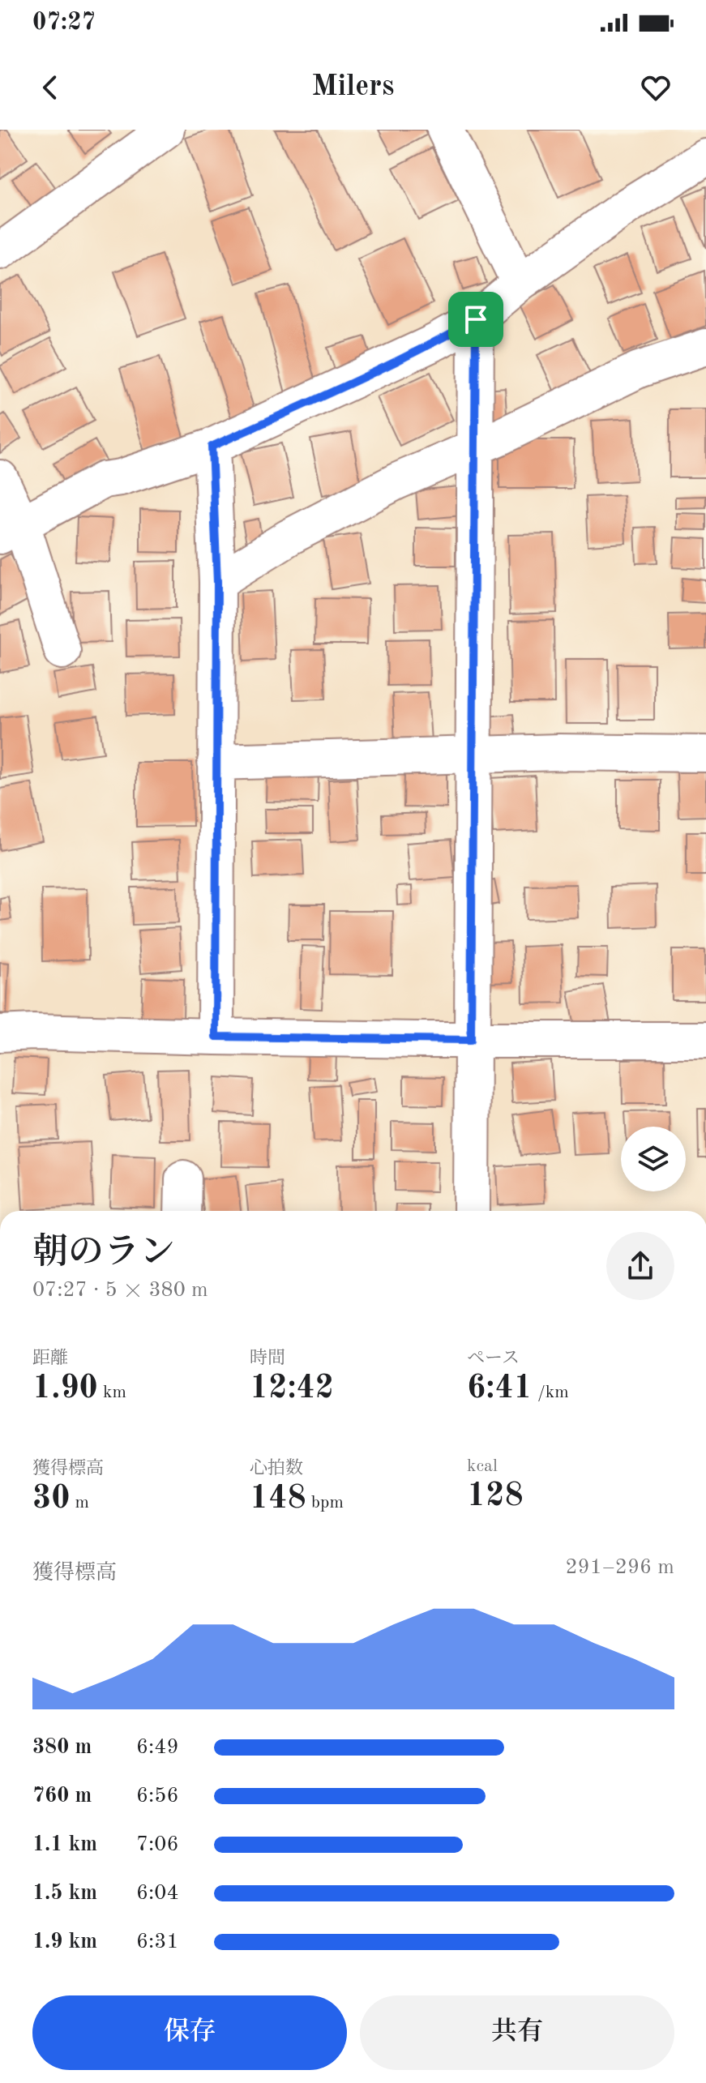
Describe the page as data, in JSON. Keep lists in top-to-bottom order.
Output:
{
  "page": {
    "status": "07:27",
    "header": "Milers",
    "heading": ["朝のラン", "07:27 · 5 × 380 m"],
    "stats": [
      ["距離", "1.90 km"],
      ["時間", "12:42"],
      ["ペース", "6:41 /km"],
      ["獲得標高", "30 m"],
      ["心拍数", "148 bpm"],
      ["kcal", "128"]
    ],
    "chart": ["獲得標高", "291–296 m"],
    "list": [
      {
        "name": "380 m",
        "note": "6:49"
      },
      {
        "name": "760 m",
        "note": "6:56"
      },
      {
        "name": "1.1 km",
        "note": "7:06"
      },
      {
        "name": "1.5 km",
        "note": "6:04"
      },
      {
        "name": "1.9 km",
        "note": "6:31"
      }
    ],
    "buttons": ["保存", "共有"]
  }
}
